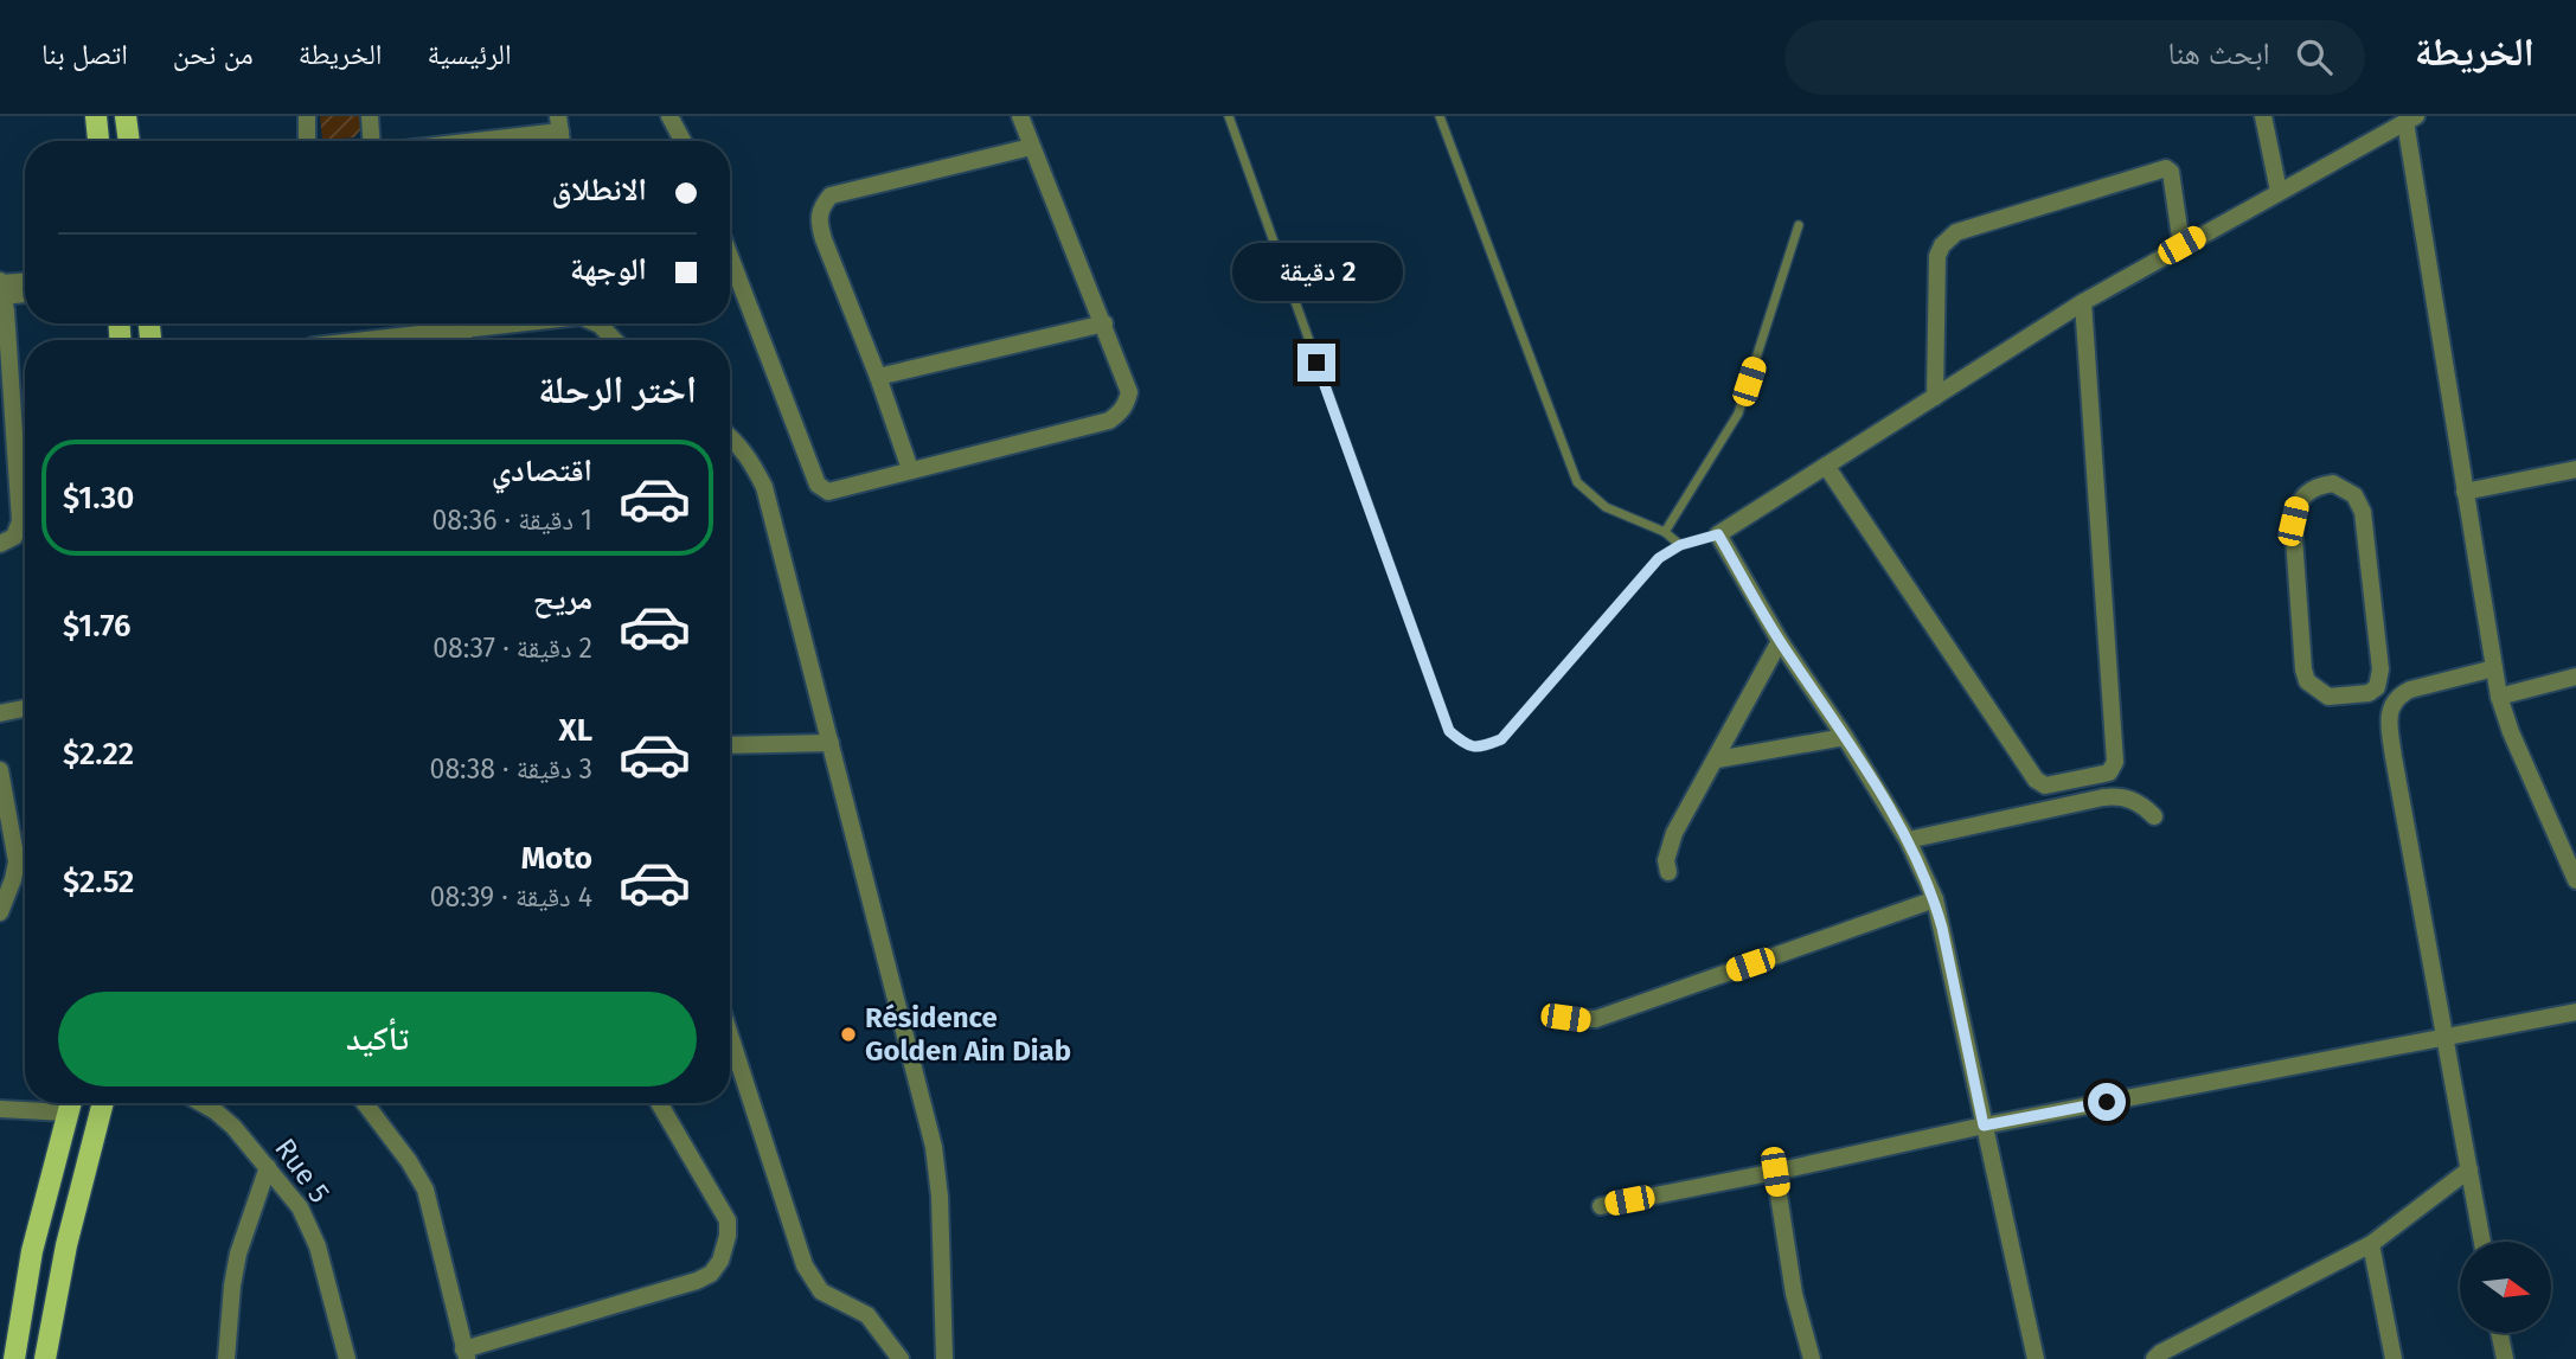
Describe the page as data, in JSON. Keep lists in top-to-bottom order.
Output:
{
  "streets": {
    "street": ["Rue 5"]
  },
  "places": ["Résidence Golden Ain Diab"],
  "north": "right",
  "page": {
    "header": "الخريطة",
    "search": "ابحث هنا",
    "nav": [
      "الرئيسية",
      "الخريطة",
      "من نحن",
      "اتصل بنا"
    ],
    "banner": ["الانطلاق", "الوجهة"],
    "bubble": "2 دقيقة",
    "heading": "اختر الرحلة",
    "list": [
      {
        "name": "اقتصادي",
        "note": "1 دقيقة · 08:36",
        "value": "$1.30"
      },
      {
        "name": "مريح",
        "note": "2 دقيقة · 08:37",
        "value": "$1.76"
      },
      {
        "name": "XL",
        "note": "3 دقيقة · 08:38",
        "value": "$2.22"
      },
      {
        "name": "Moto",
        "note": "4 دقيقة · 08:39",
        "value": "$2.52"
      }
    ],
    "buttons": "تأكيد"
  }
}
